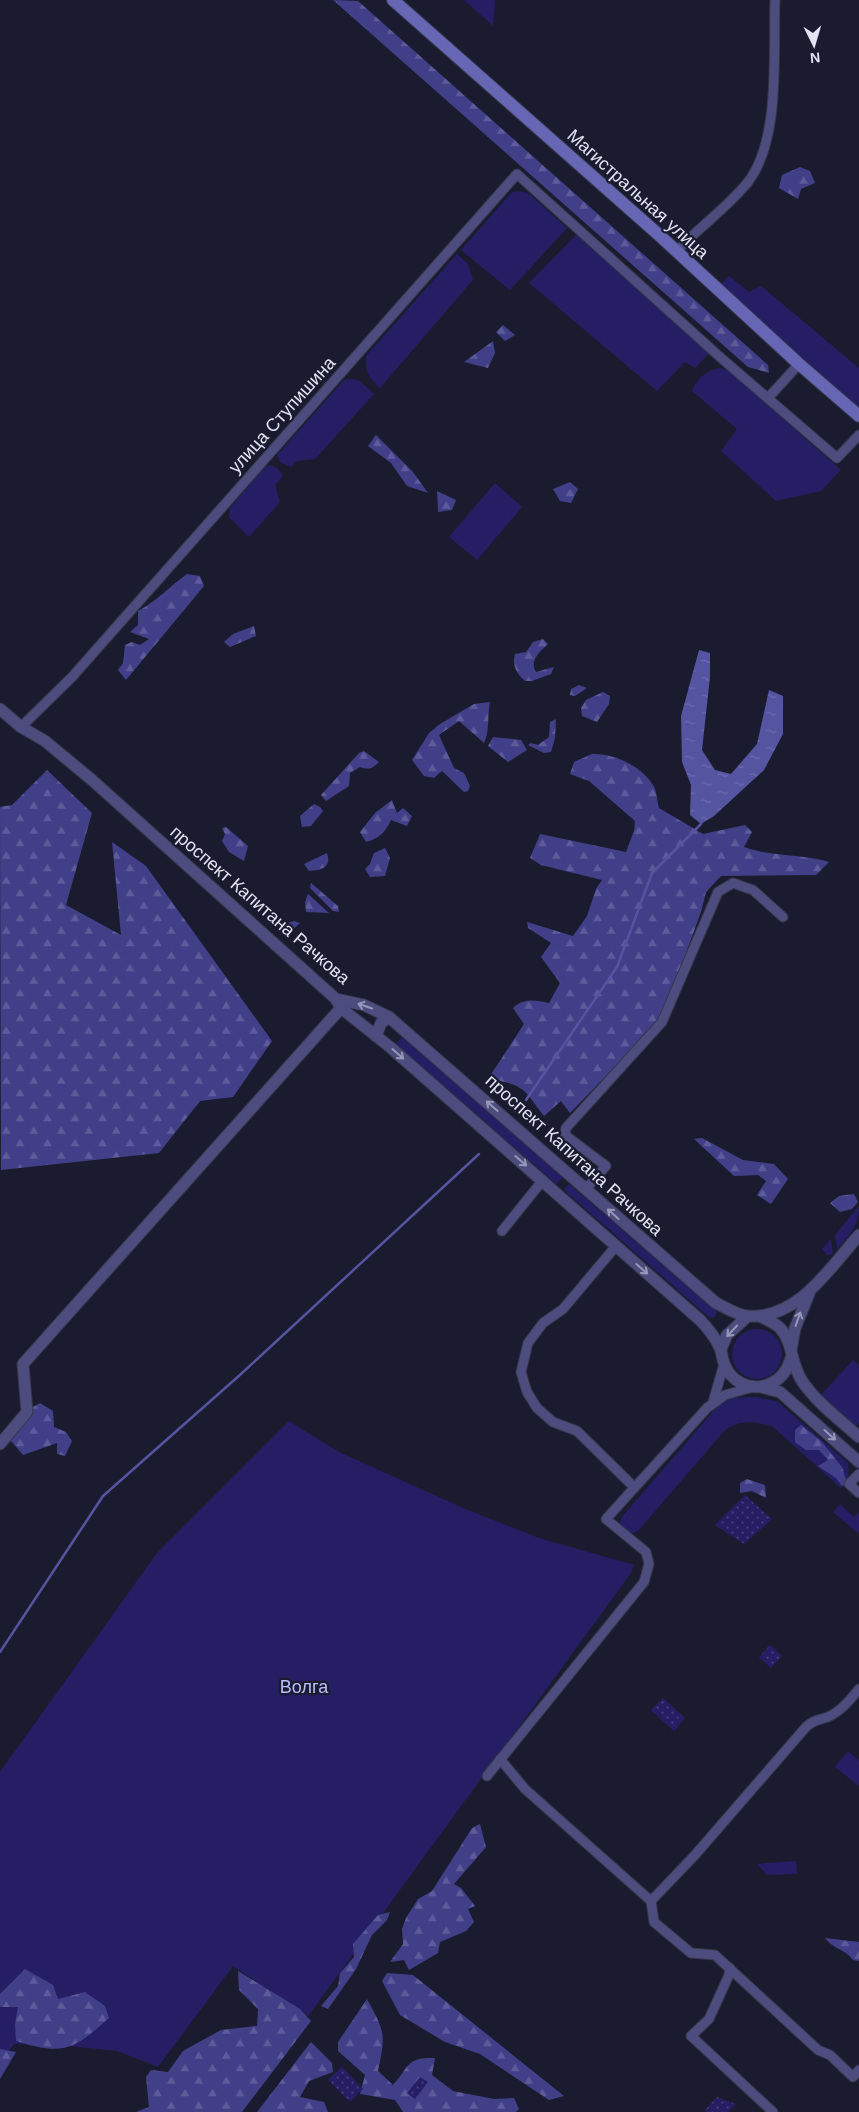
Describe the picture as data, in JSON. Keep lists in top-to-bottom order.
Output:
{
  "streets": {
    "main road": ["Магистральная улица"],
    "street": ["улица Ступишина", "проспект Капитана Рачкова"]
  },
  "crossings": [
    ["улица Ступишина", "проспект Капитана Рачкова"]
  ],
  "parks": ["Волга"],
  "north": "bottom"
}
